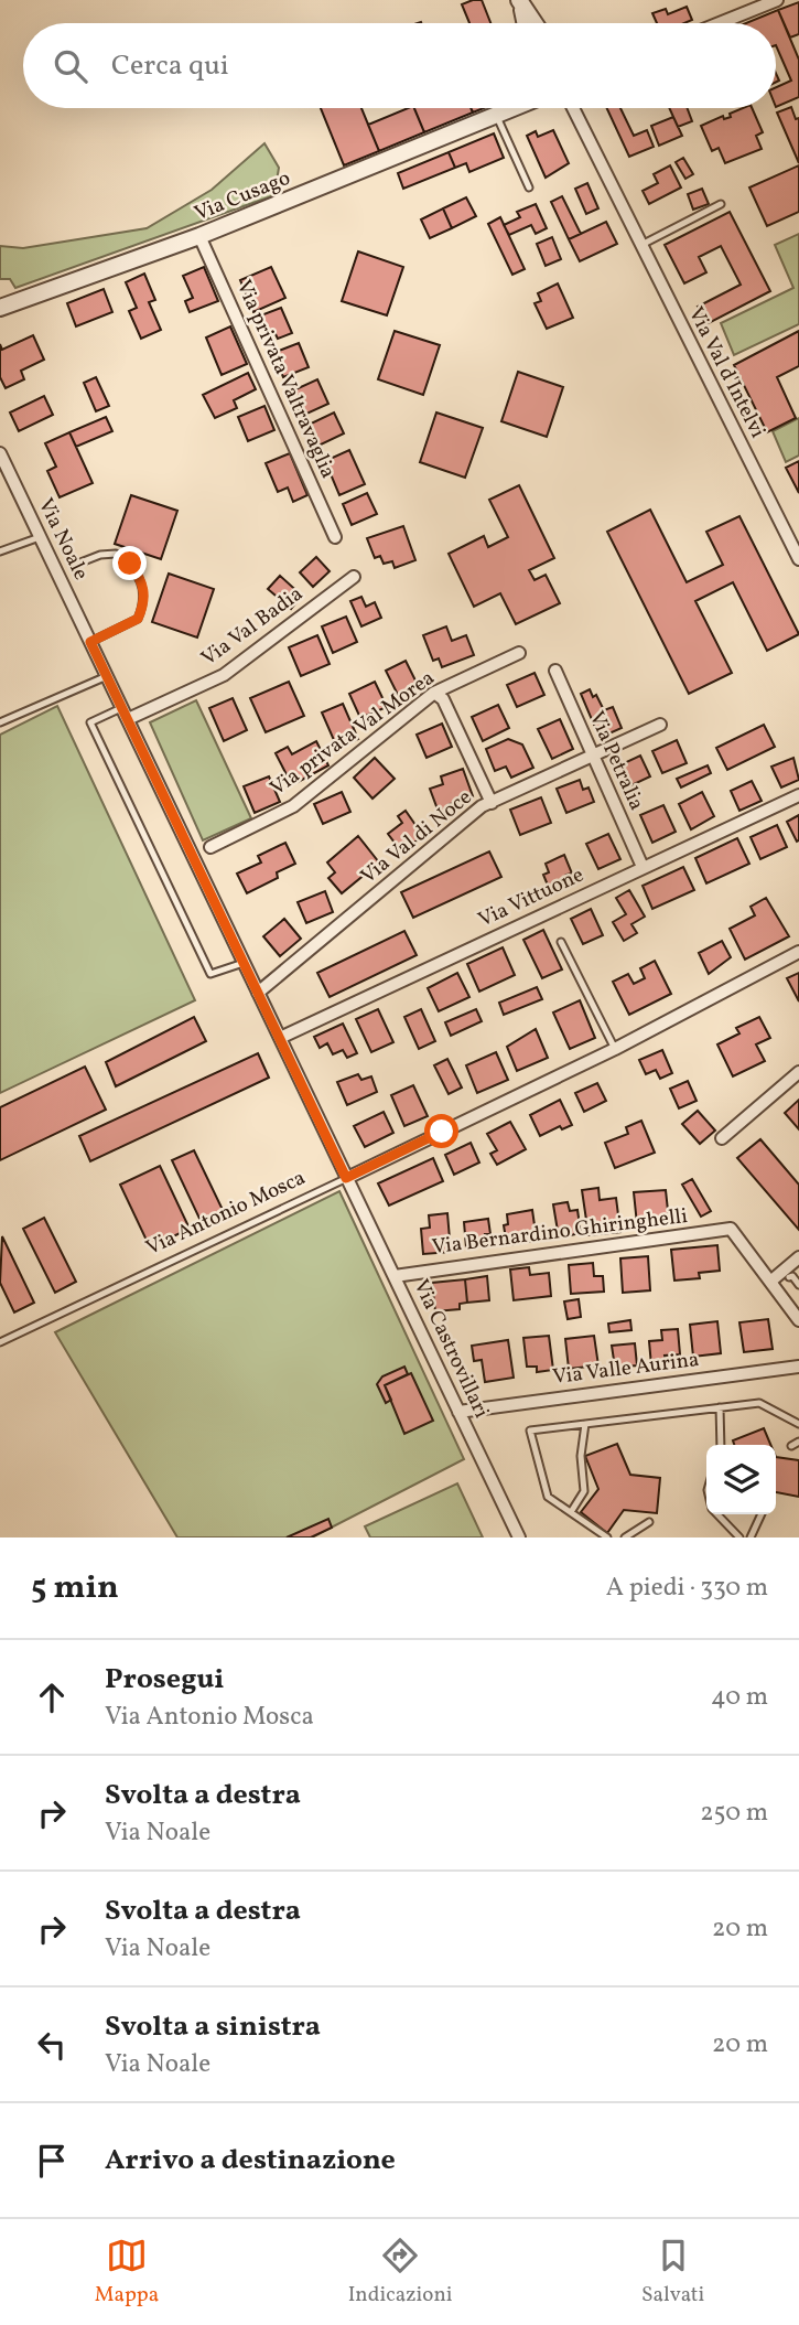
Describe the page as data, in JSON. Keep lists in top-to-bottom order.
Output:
{
  "streets": {
    "street": [
      "Via Cusago",
      "Via Val d'Intelvi",
      "Via privata Valtravaglia",
      "Via Noale",
      "Via Val Badia",
      "Via privata Val Morea",
      "Via Petralia",
      "Via Val di Noce",
      "Via Vittuone",
      "Via Antonio Mosca",
      "Via Bernardino Ghiringhelli",
      "Via Castrovillari",
      "Via Valle Aurina"
    ]
  },
  "crossings": [
    ["Via Cusago", "Via privata Valtravaglia"],
    ["Via Noale", "Via Val Badia"],
    ["Via Noale", "Via Val di Noce"],
    ["Via Noale", "Via Vittuone"],
    ["Via Noale", "Via Antonio Mosca"],
    ["Via Noale", "Via Castrovillari"],
    ["Via Petralia", "Via Val di Noce"],
    ["Via Petralia", "Via Vittuone"],
    ["Via Antonio Mosca", "Via Castrovillari"],
    ["Via Bernardino Ghiringhelli", "Via Castrovillari"],
    ["Via Castrovillari", "Via Valle Aurina"]
  ],
  "page": {
    "search": "Cerca qui",
    "heading": ["5 min", "A piedi · 330 m"],
    "list": [
      ["Prosegui", "Via Antonio Mosca", "40 m"],
      ["Svolta a destra", "Via Noale", "250 m"],
      ["Svolta a destra", "Via Noale", "20 m"],
      ["Svolta a sinistra", "Via Noale", "20 m"],
      "Arrivo a destinazione"
    ],
    "nav": ["Mappa", "Indicazioni", "Salvati"]
  }
}
